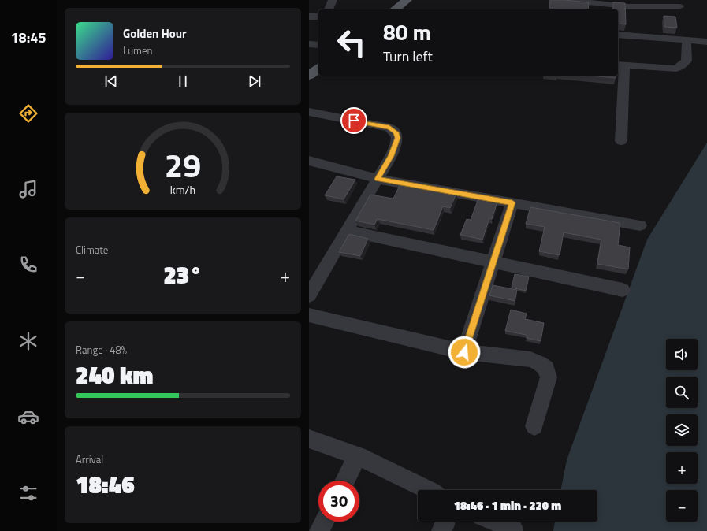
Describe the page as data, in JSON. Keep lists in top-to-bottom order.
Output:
{
  "page": {
    "tabs": "18:45",
    "turn": ["80 m", "Turn left"],
    "song": ["Golden Hour", "Lumen"],
    "tile": [
      "Climate",
      ["Range · 48%", "240 km"],
      ["Arrival", "18:46"]
    ],
    "heat": ["−", "23°", "+"],
    "map_buttons": ["+", "−"],
    "limit": "30",
    "trip": "18:46 · 1 min · 220 m",
    "gauge": ["29", "km/h"]
  }
}
